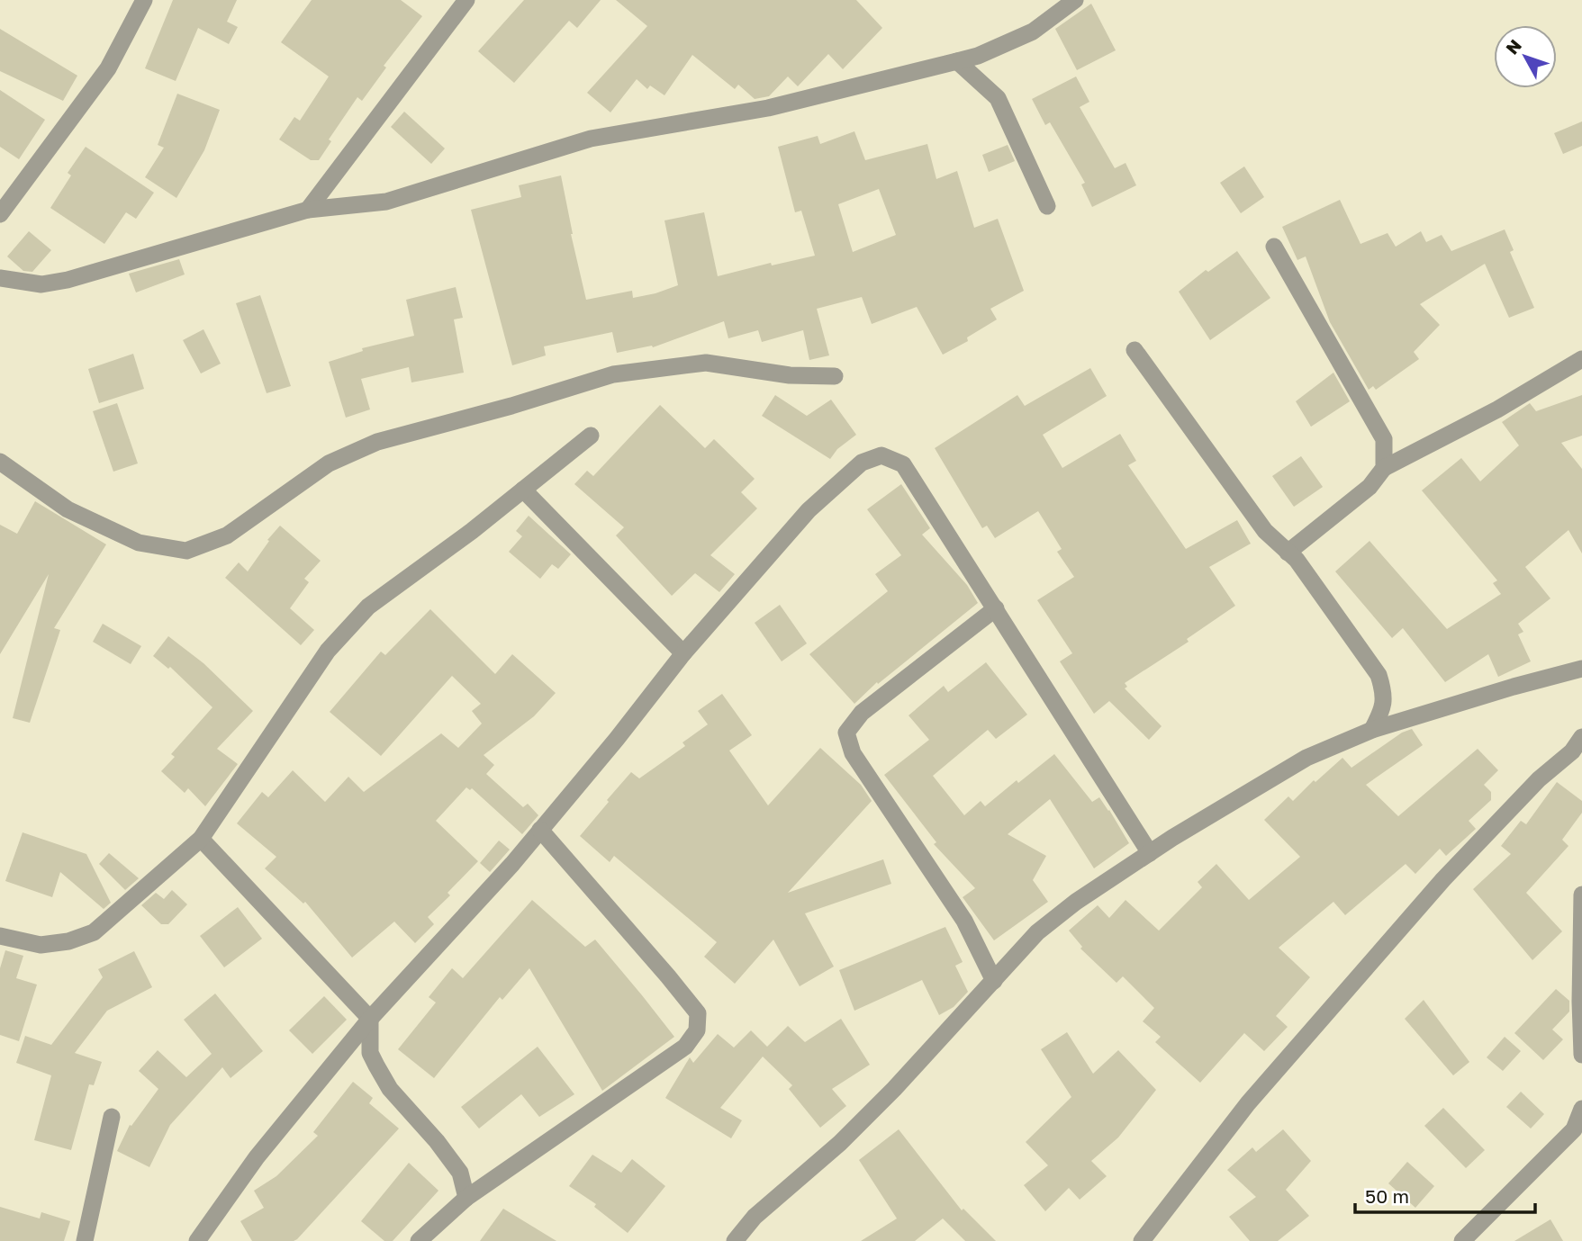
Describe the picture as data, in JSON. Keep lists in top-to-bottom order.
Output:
{
  "scale_bar": "50 m",
  "north": "top left"
}
